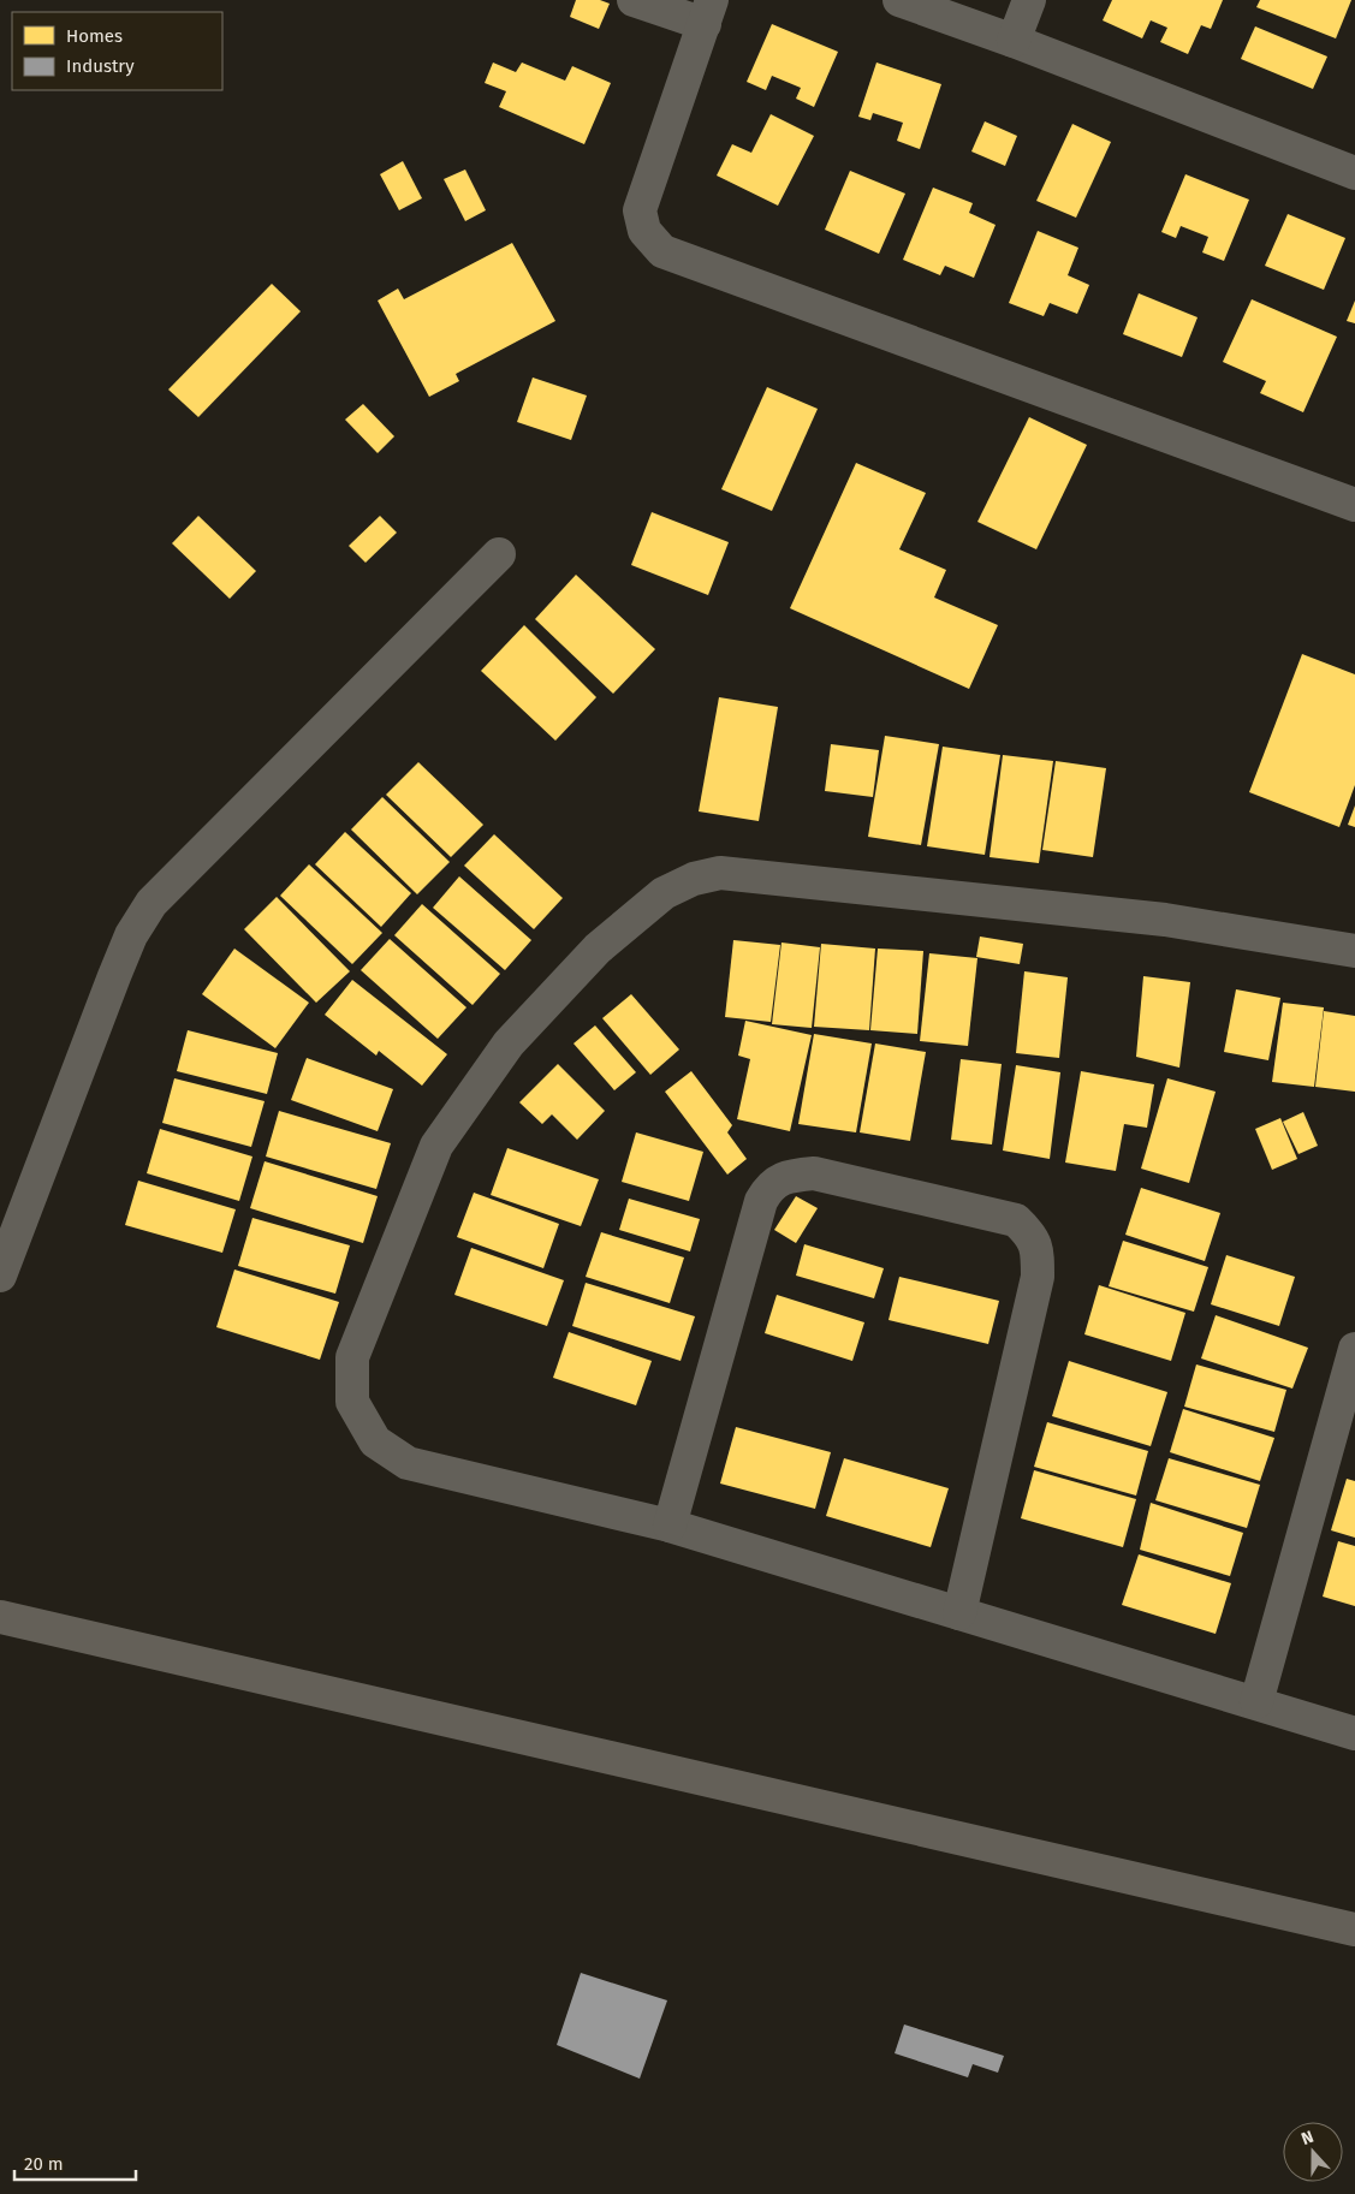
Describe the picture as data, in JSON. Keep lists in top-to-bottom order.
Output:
{
  "legend": ["Homes", "Industry"],
  "scale_bar": "20 m",
  "north": "top"
}
